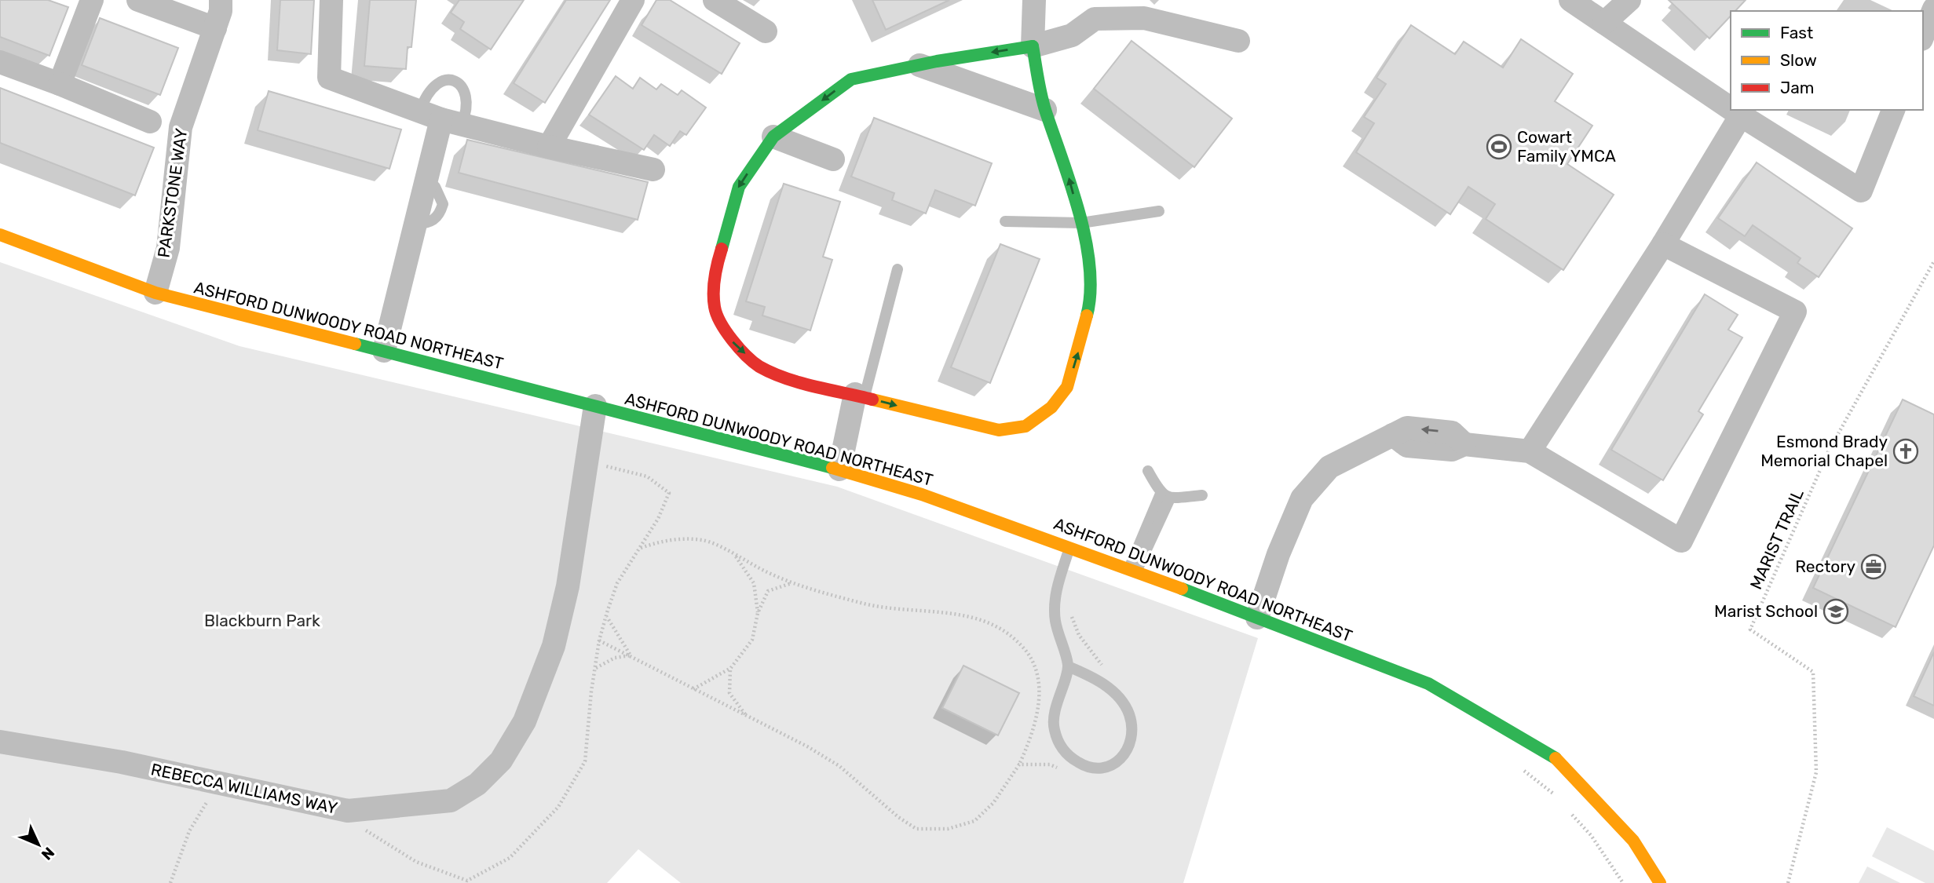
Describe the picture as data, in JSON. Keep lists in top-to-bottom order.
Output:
{
  "streets": {
    "main road": ["ASHFORD DUNWOODY ROAD NORTHEAST"],
    "street": ["PARKSTONE WAY", "REBECCA WILLIAMS WAY"],
    "path": ["MARIST TRAIL"]
  },
  "crossings": [
    ["PARKSTONE WAY", "ASHFORD DUNWOODY ROAD NORTHEAST"],
    ["ASHFORD DUNWOODY ROAD NORTHEAST", "REBECCA WILLIAMS WAY"]
  ],
  "parks": ["Blackburn Park"],
  "places": {
    "sports": ["Cowart Family YMCA"],
    "church": ["Esmond Brady Memorial Chapel"],
    "office": ["Rectory"],
    "school or university": ["Marist School"]
  },
  "legend": ["Fast", "Slow", "Jam"],
  "north": "bottom right"
}
